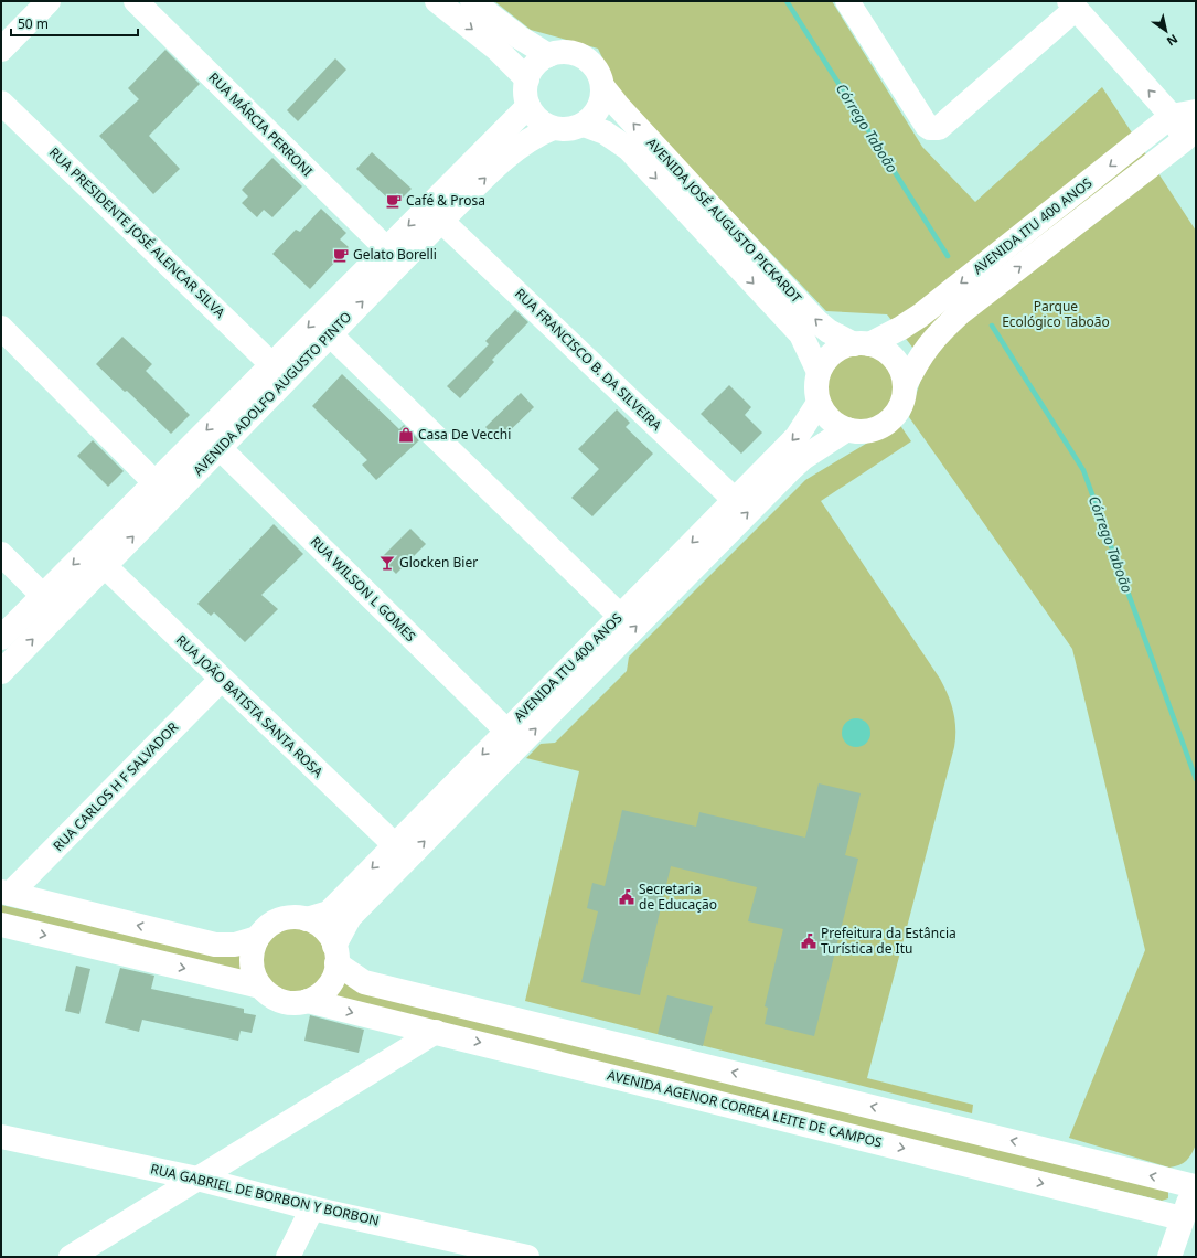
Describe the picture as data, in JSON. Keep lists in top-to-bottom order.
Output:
{
  "streets": {
    "street": [
      "RUA MÁRCIA PERRONI",
      "AVENIDA JOSÉ AUGUSTO PICKARDT",
      "AVENIDA ITU 400 ANOS",
      "RUA PRESIDENTE JOSÉ ALENCAR SILVA",
      "RUA FRANCISCO B. DA SILVEIRA",
      "AVENIDA ADOLFO AUGUSTO PINTO",
      "RUA WILSON L GOMES",
      "RUA JOÃO BATISTA SANTA ROSA",
      "RUA CARLOS H F SALVADOR",
      "AVENIDA AGENOR CORREA LEITE DE CAMPOS",
      "RUA GABRIEL DE BORBON Y BORBON"
    ]
  },
  "crossings": [
    ["RUA MÁRCIA PERRONI", "AVENIDA ADOLFO AUGUSTO PINTO"],
    ["AVENIDA JOSÉ AUGUSTO PICKARDT", "AVENIDA ITU 400 ANOS"],
    ["AVENIDA JOSÉ AUGUSTO PICKARDT", "AVENIDA ADOLFO AUGUSTO PINTO"],
    ["AVENIDA ITU 400 ANOS", "RUA FRANCISCO B. DA SILVEIRA"],
    ["AVENIDA ITU 400 ANOS", "RUA WILSON L GOMES"],
    ["AVENIDA ITU 400 ANOS", "RUA JOÃO BATISTA SANTA ROSA"],
    ["AVENIDA ITU 400 ANOS", "AVENIDA AGENOR CORREA LEITE DE CAMPOS"],
    ["RUA PRESIDENTE JOSÉ ALENCAR SILVA", "AVENIDA ADOLFO AUGUSTO PINTO"],
    ["RUA FRANCISCO B. DA SILVEIRA", "AVENIDA ADOLFO AUGUSTO PINTO"],
    ["AVENIDA ADOLFO AUGUSTO PINTO", "RUA WILSON L GOMES"],
    ["AVENIDA ADOLFO AUGUSTO PINTO", "RUA JOÃO BATISTA SANTA ROSA"],
    ["RUA JOÃO BATISTA SANTA ROSA", "RUA CARLOS H F SALVADOR"]
  ],
  "water": ["Córrego Taboão"],
  "parks": ["Parque Ecológico Taboão"],
  "places": {
    "cafe": ["Café & Prosa", "Gelato Borelli"],
    "shop": ["Casa De Vecchi"],
    "bar": ["Glocken Bier"],
    "public building": ["Secretaria de Educação", "Prefeitura da Estância Turística de Itu"]
  },
  "scale_bar": "50 m",
  "north": "bottom right"
}
